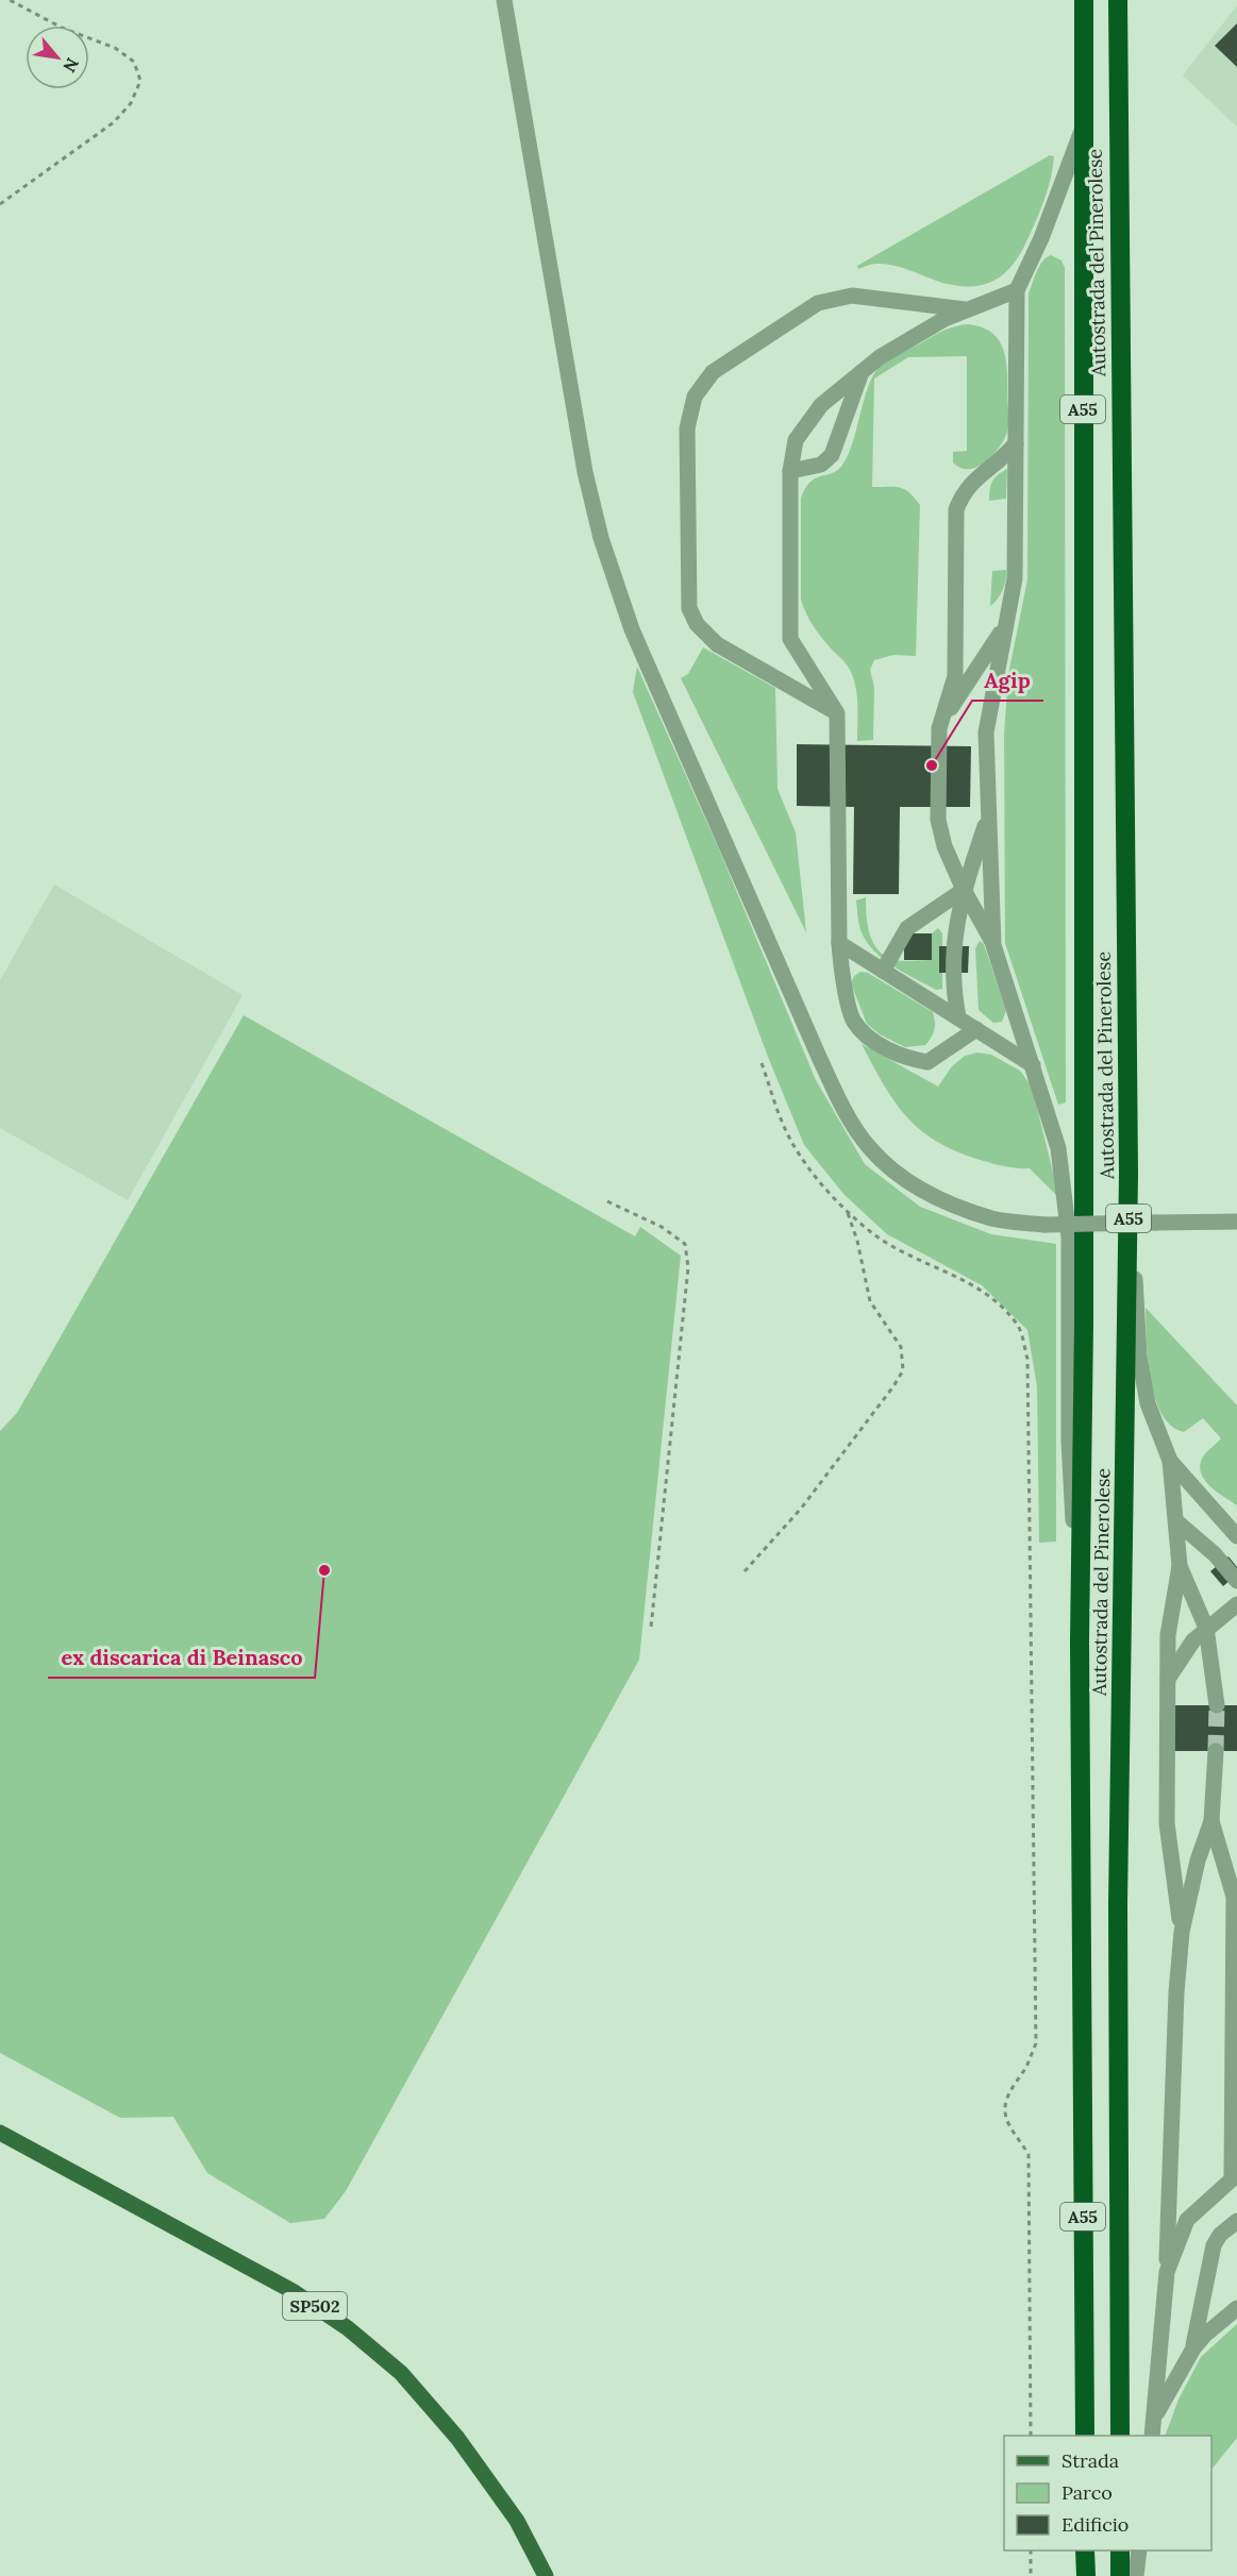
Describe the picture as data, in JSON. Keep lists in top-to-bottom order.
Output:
{
  "streets": {
    "highway": ["Autostrada del Pinerolese", "A55"],
    "main road": ["SP502"]
  },
  "places": ["Agip", "ex discarica di Beinasco"],
  "legend": ["Strada", "Parco", "Edificio"],
  "north": "bottom right"
}
